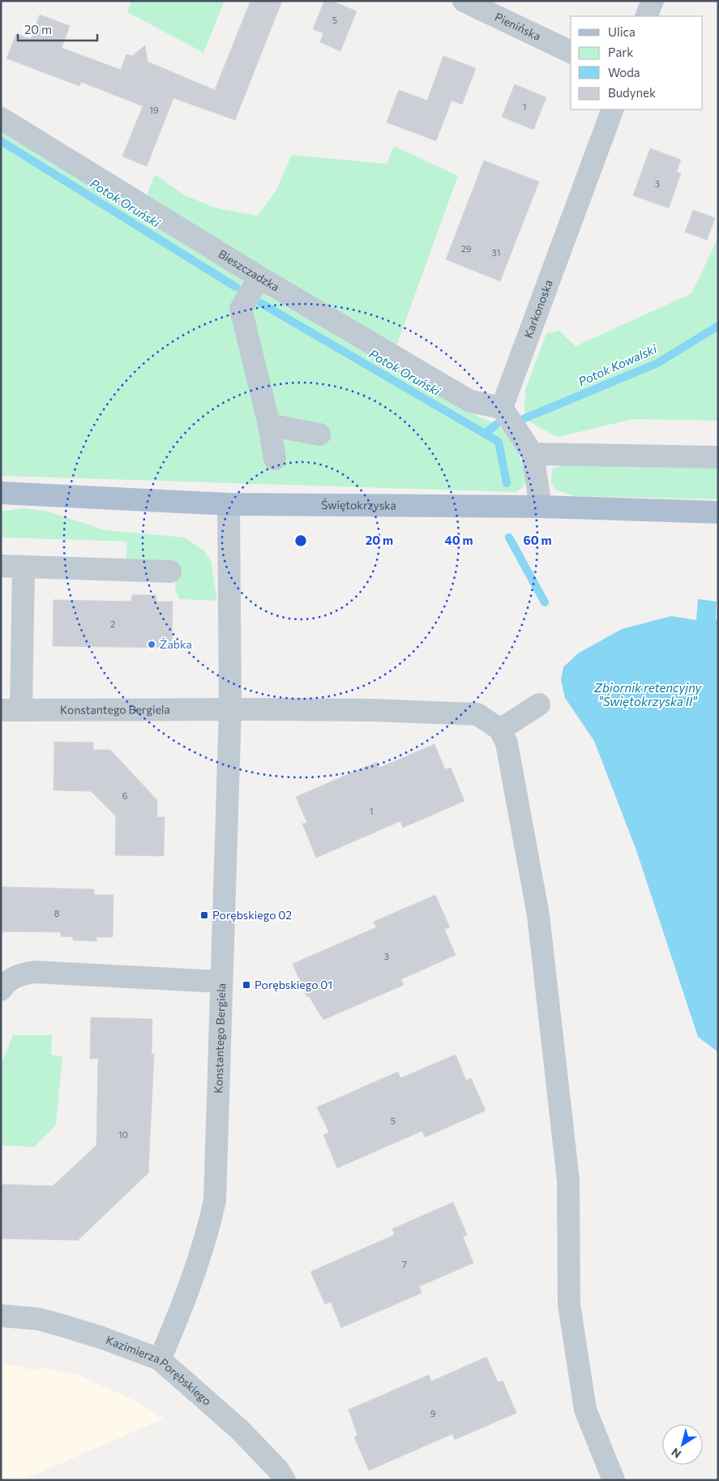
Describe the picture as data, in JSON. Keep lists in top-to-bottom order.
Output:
{
  "streets": {
    "main road": ["Świętokrzyska"],
    "street": [
      "Pienińska",
      "Bieszczadzka",
      "Karkonoska",
      "Konstantego Bergiela",
      "Kazimierza Porębskiego"
    ]
  },
  "crossings": [
    ["Bieszczadzka", "Karkonoska"],
    ["Świętokrzyska", "Konstantego Bergiela"],
    ["Konstantego Bergiela", "Kazimierza Porębskiego"]
  ],
  "water": ["Potok Oruński", "Potok Kowalski", "Zbiornik retencyjny \"Świętokrzyska II\""],
  "places": {
    "other": ["Żabka"],
    "transit": ["Porębskiego 02", "Porębskiego 01"]
  },
  "house_numbers": [
    "5",
    "1",
    "19",
    "3",
    "29",
    "31",
    "2",
    "6",
    "1",
    "8",
    "3",
    "5",
    "10",
    "7",
    "9"
  ],
  "legend": [
    "Ulica",
    "Park",
    "Woda",
    "Budynek"
  ],
  "scale_bar": "20 m",
  "north": "bottom left",
  "rings": ["20 m", "40 m", "60 m"]
}
